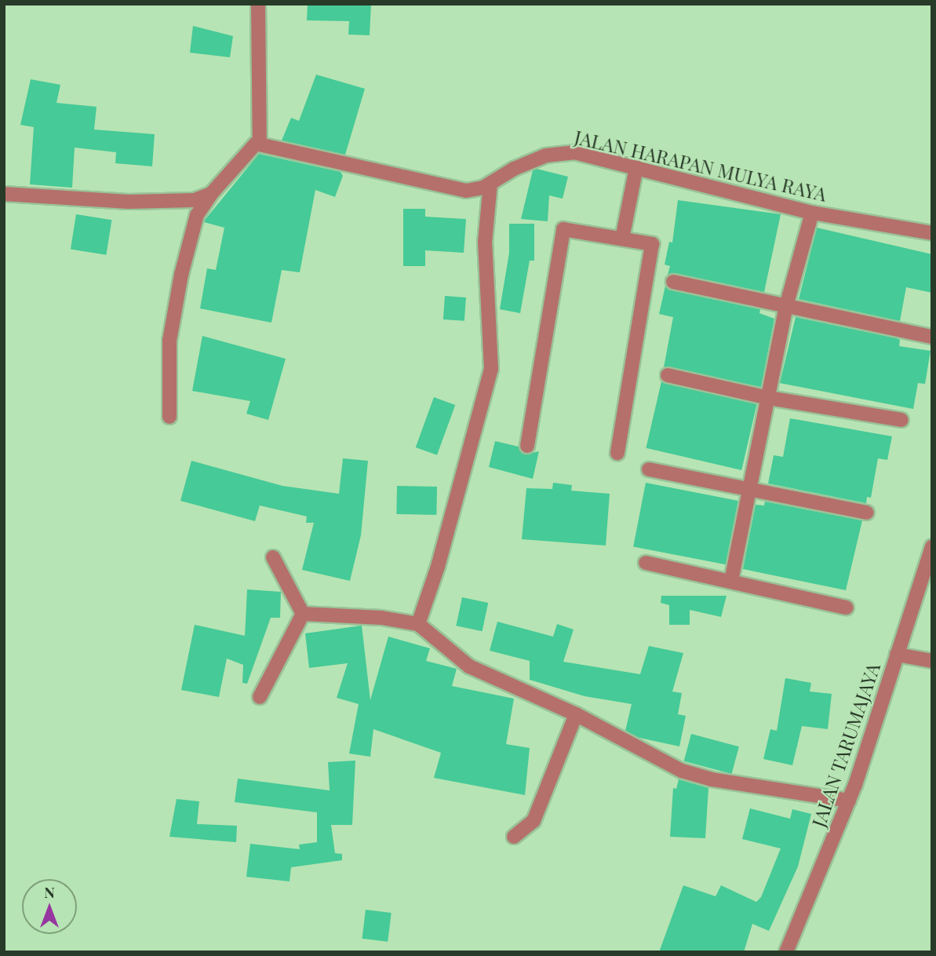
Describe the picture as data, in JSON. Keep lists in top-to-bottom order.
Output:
{
  "streets": {
    "street": ["JALAN HARAPAN MULYA RAYA", "JALAN TARUMAJAYA"]
  },
  "north": "top"
}
